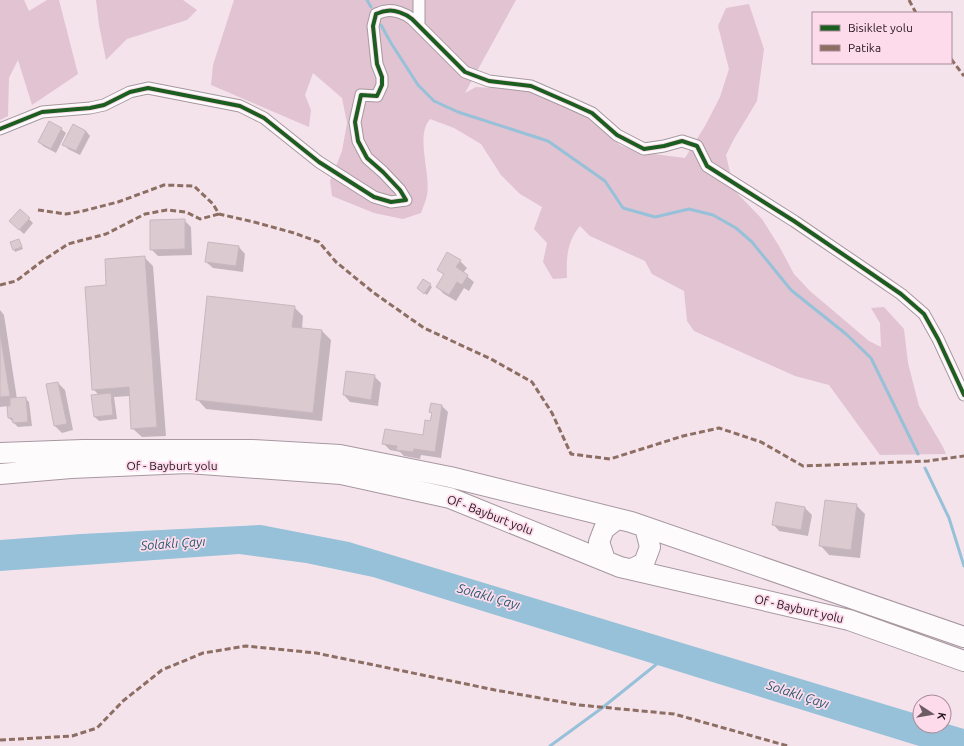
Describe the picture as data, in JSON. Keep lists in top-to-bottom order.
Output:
{
  "streets": {
    "highway": ["Of - Bayburt yolu"]
  },
  "water": ["Solaklı Çayı"],
  "legend": ["Bisiklet yolu", "Patika"],
  "north": "right"
}
